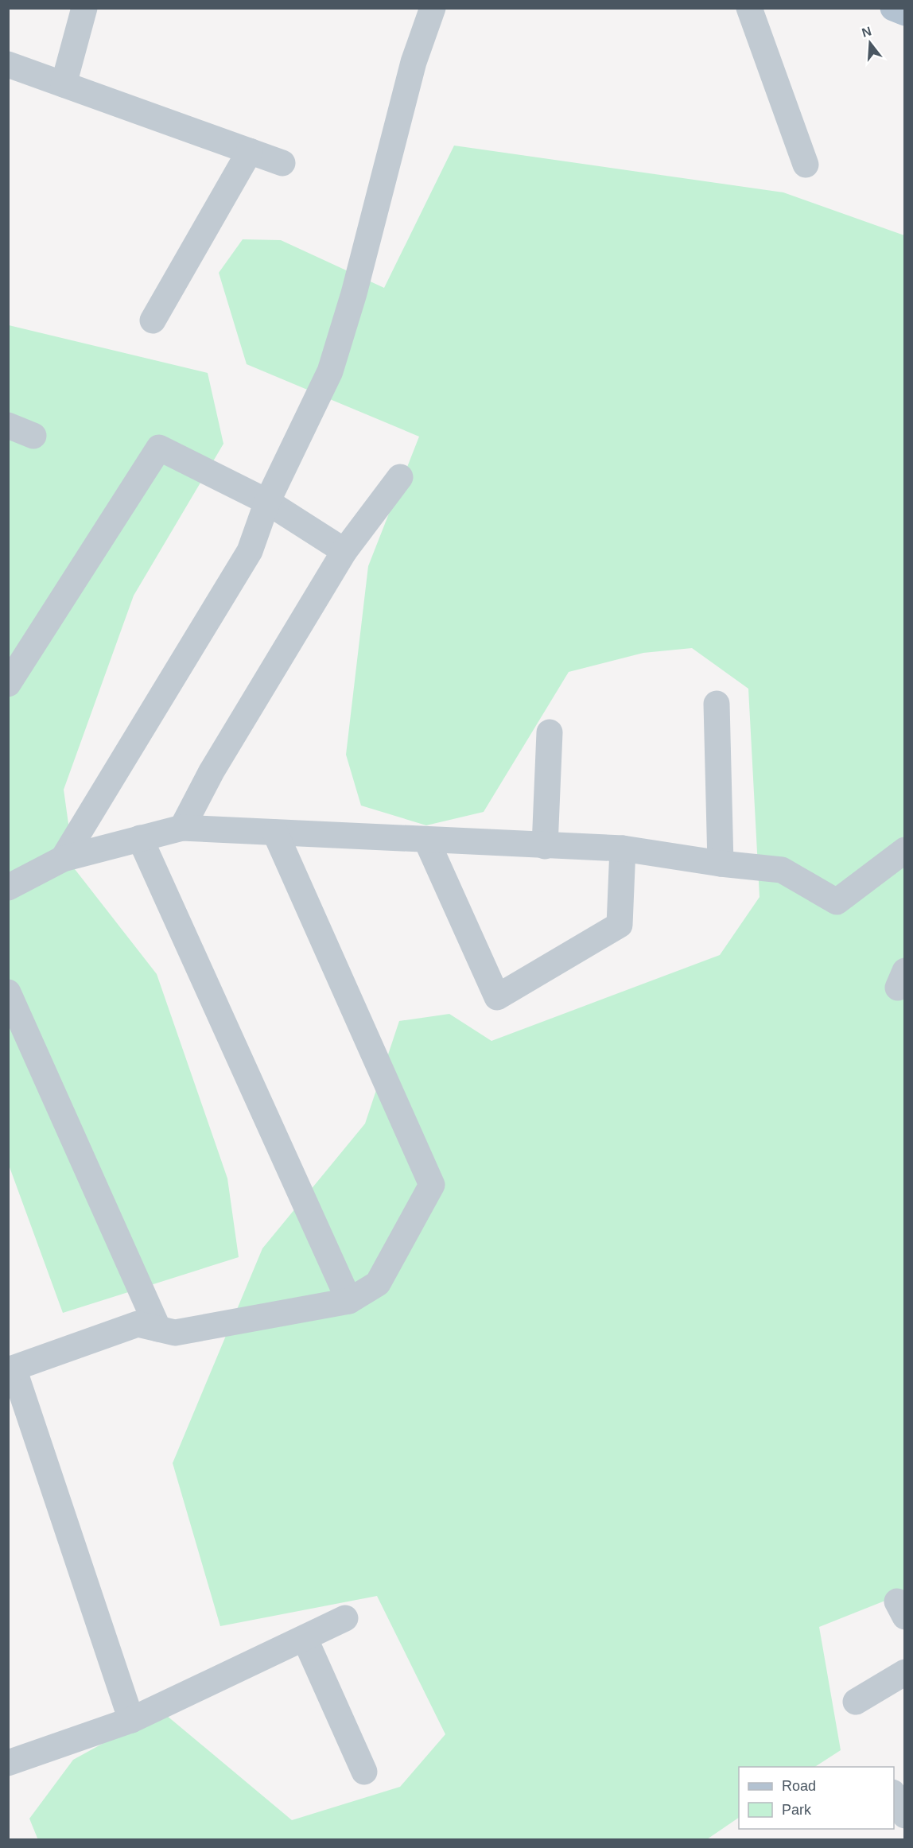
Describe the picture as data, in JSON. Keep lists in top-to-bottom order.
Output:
{
  "legend": ["Road", "Park"],
  "north": "top"
}
